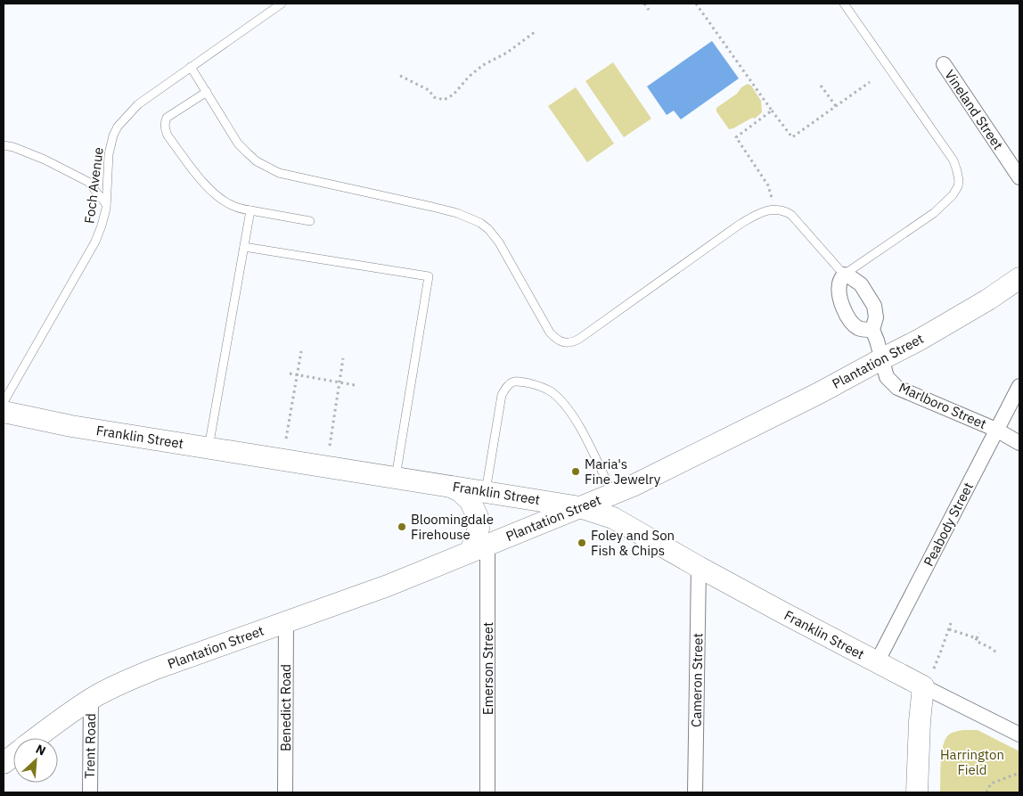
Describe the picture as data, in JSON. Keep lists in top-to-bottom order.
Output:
{
  "streets": {
    "main road": ["Plantation Street", "Franklin Street"],
    "street": [
      "Vineland Street",
      "Marlboro Street",
      "Peabody Street",
      "Emerson Street",
      "Cameron Street",
      "Benedict Road",
      "Trent Road"
    ],
    "lane": ["Foch Avenue"]
  },
  "crossings": [
    ["Plantation Street", "Marlboro Street"],
    ["Plantation Street", "Franklin Street"],
    ["Plantation Street", "Emerson Street"],
    ["Plantation Street", "Benedict Road"],
    ["Plantation Street", "Trent Road"],
    ["Marlboro Street", "Peabody Street"],
    ["Franklin Street", "Peabody Street"],
    ["Franklin Street", "Cameron Street"]
  ],
  "parks": ["Harrington Field"],
  "places": ["Maria's Fine Jewelry", "Bloomingdale Firehouse", "Foley and Son Fish & Chips"],
  "north": "top right"
}
